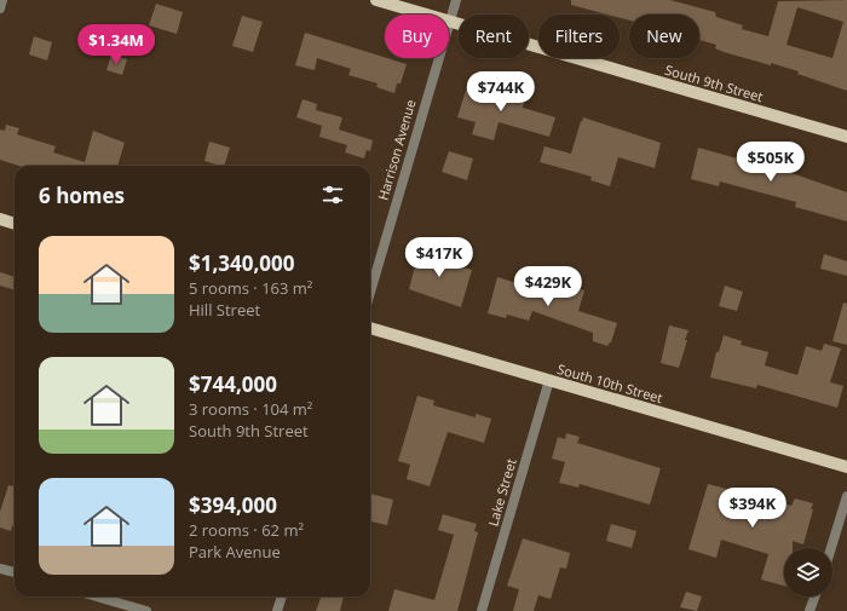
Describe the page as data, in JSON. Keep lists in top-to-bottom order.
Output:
{
  "streets": {
    "main road": ["South 9th Street", "South 10th Street"],
    "street": ["Harrison Avenue", "Lake Street"]
  },
  "crossings": [
    ["South 9th Street", "Harrison Avenue"],
    ["South 10th Street", "Lake Street"]
  ],
  "page": {
    "chip": [
      "Buy",
      "Rent",
      "Filters",
      "New"
    ],
    "price": [
      "$1.34M",
      "$744K",
      "$505K",
      "$417K",
      "$429K",
      "$394K"
    ],
    "heading": "6 homes",
    "list": [
      {
        "name": "$1,340,000",
        "note": "5 rooms · 163 m² · Hill Street"
      },
      {
        "name": "$744,000",
        "note": "3 rooms · 104 m² · South 9th Street"
      },
      {
        "name": "$394,000",
        "note": "2 rooms · 62 m² · Park Avenue"
      }
    ]
  }
}
